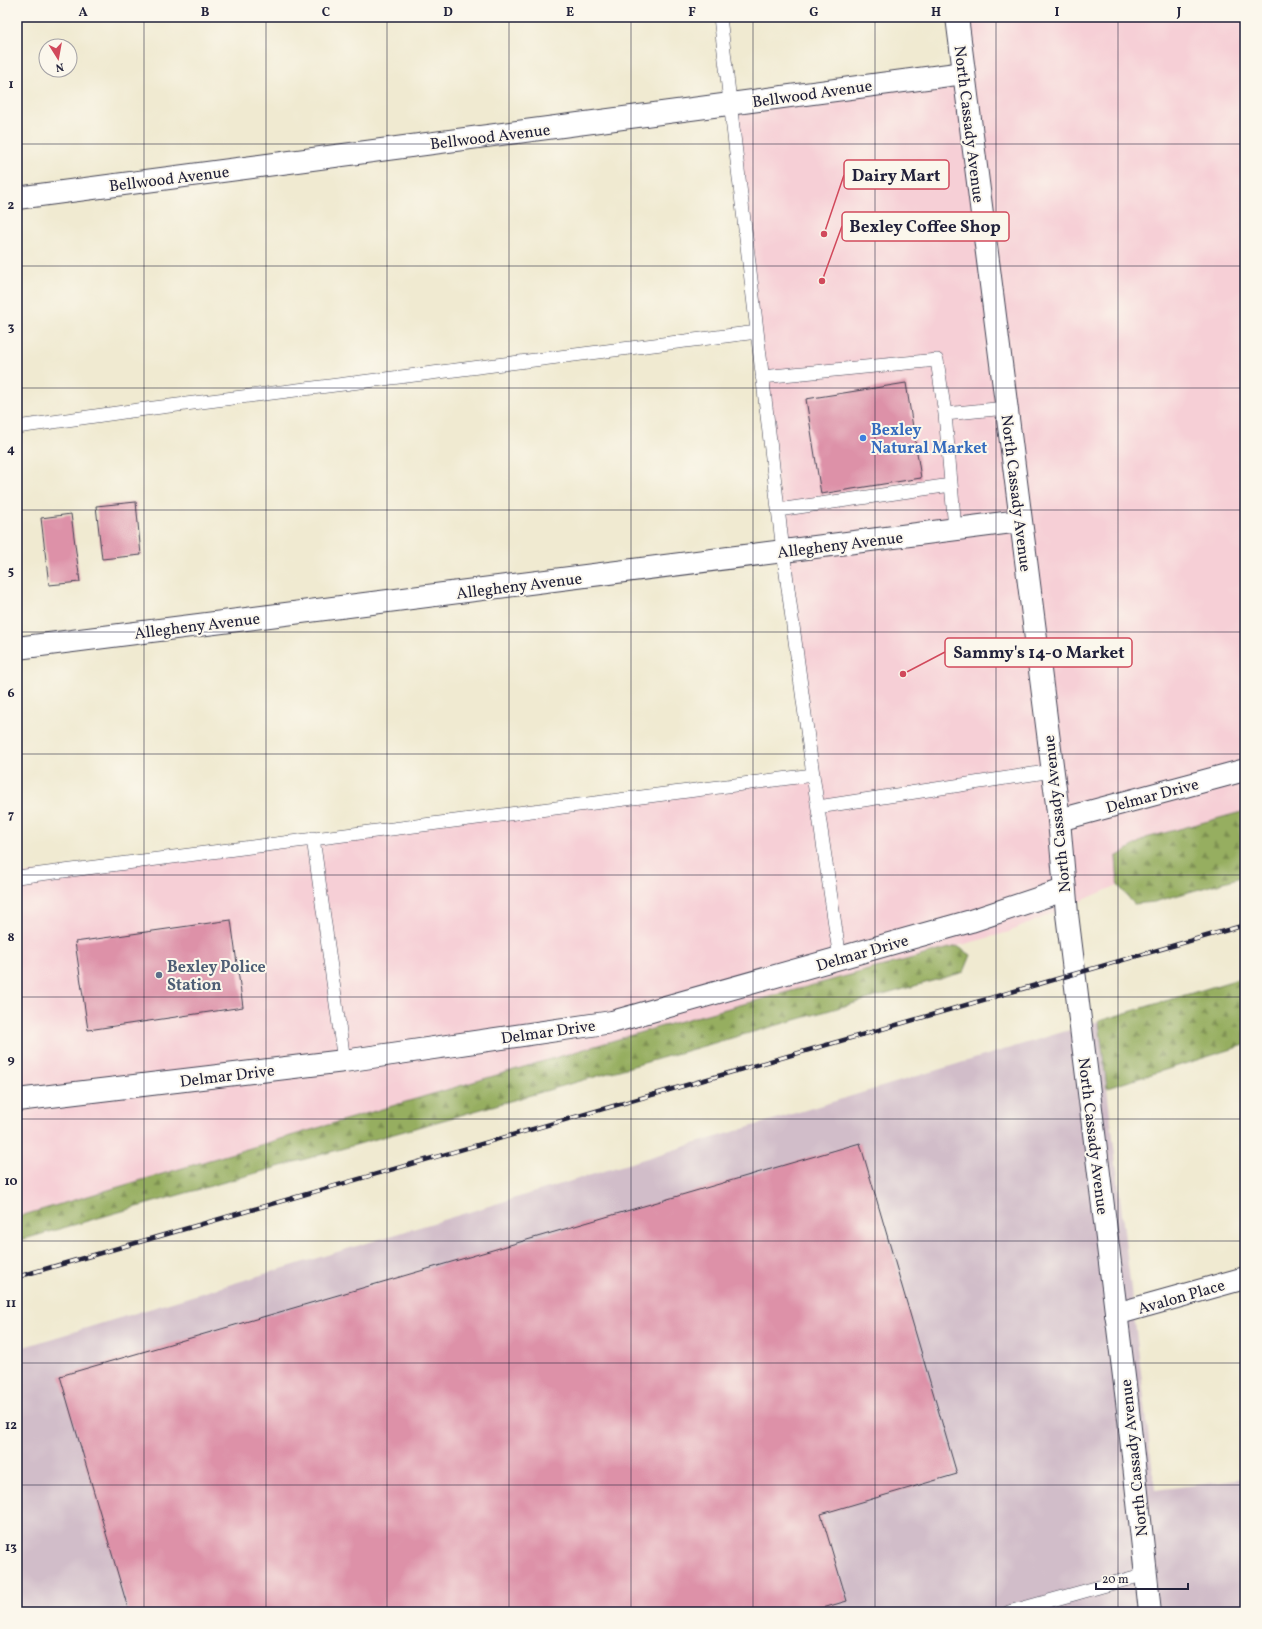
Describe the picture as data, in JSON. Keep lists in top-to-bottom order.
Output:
{
  "streets": {
    "street": [
      "Bellwood Avenue",
      "North Cassady Avenue",
      "Allegheny Avenue",
      "Delmar Drive",
      "Avalon Place"
    ]
  },
  "crossings": [
    ["Bellwood Avenue", "North Cassady Avenue"],
    ["North Cassady Avenue", "Allegheny Avenue"],
    ["North Cassady Avenue", "Delmar Drive"],
    ["North Cassady Avenue", "Avalon Place"]
  ],
  "places": [
    "Dairy Mart",
    "Bexley Coffee Shop",
    "Bexley Natural Market",
    "Sammy's 14-0 Market",
    "Bexley Police Station"
  ],
  "scale_bar": "20 m",
  "north": "bottom",
  "grid": {
    "columns": [
      "A",
      "B",
      "C",
      "D",
      "E",
      "F",
      "G",
      "H",
      "I",
      "J"
    ],
    "rows": [
      "1",
      "2",
      "3",
      "4",
      "5",
      "6",
      "7",
      "8",
      "9",
      "10",
      "11",
      "12",
      "13"
    ]
  }
}
